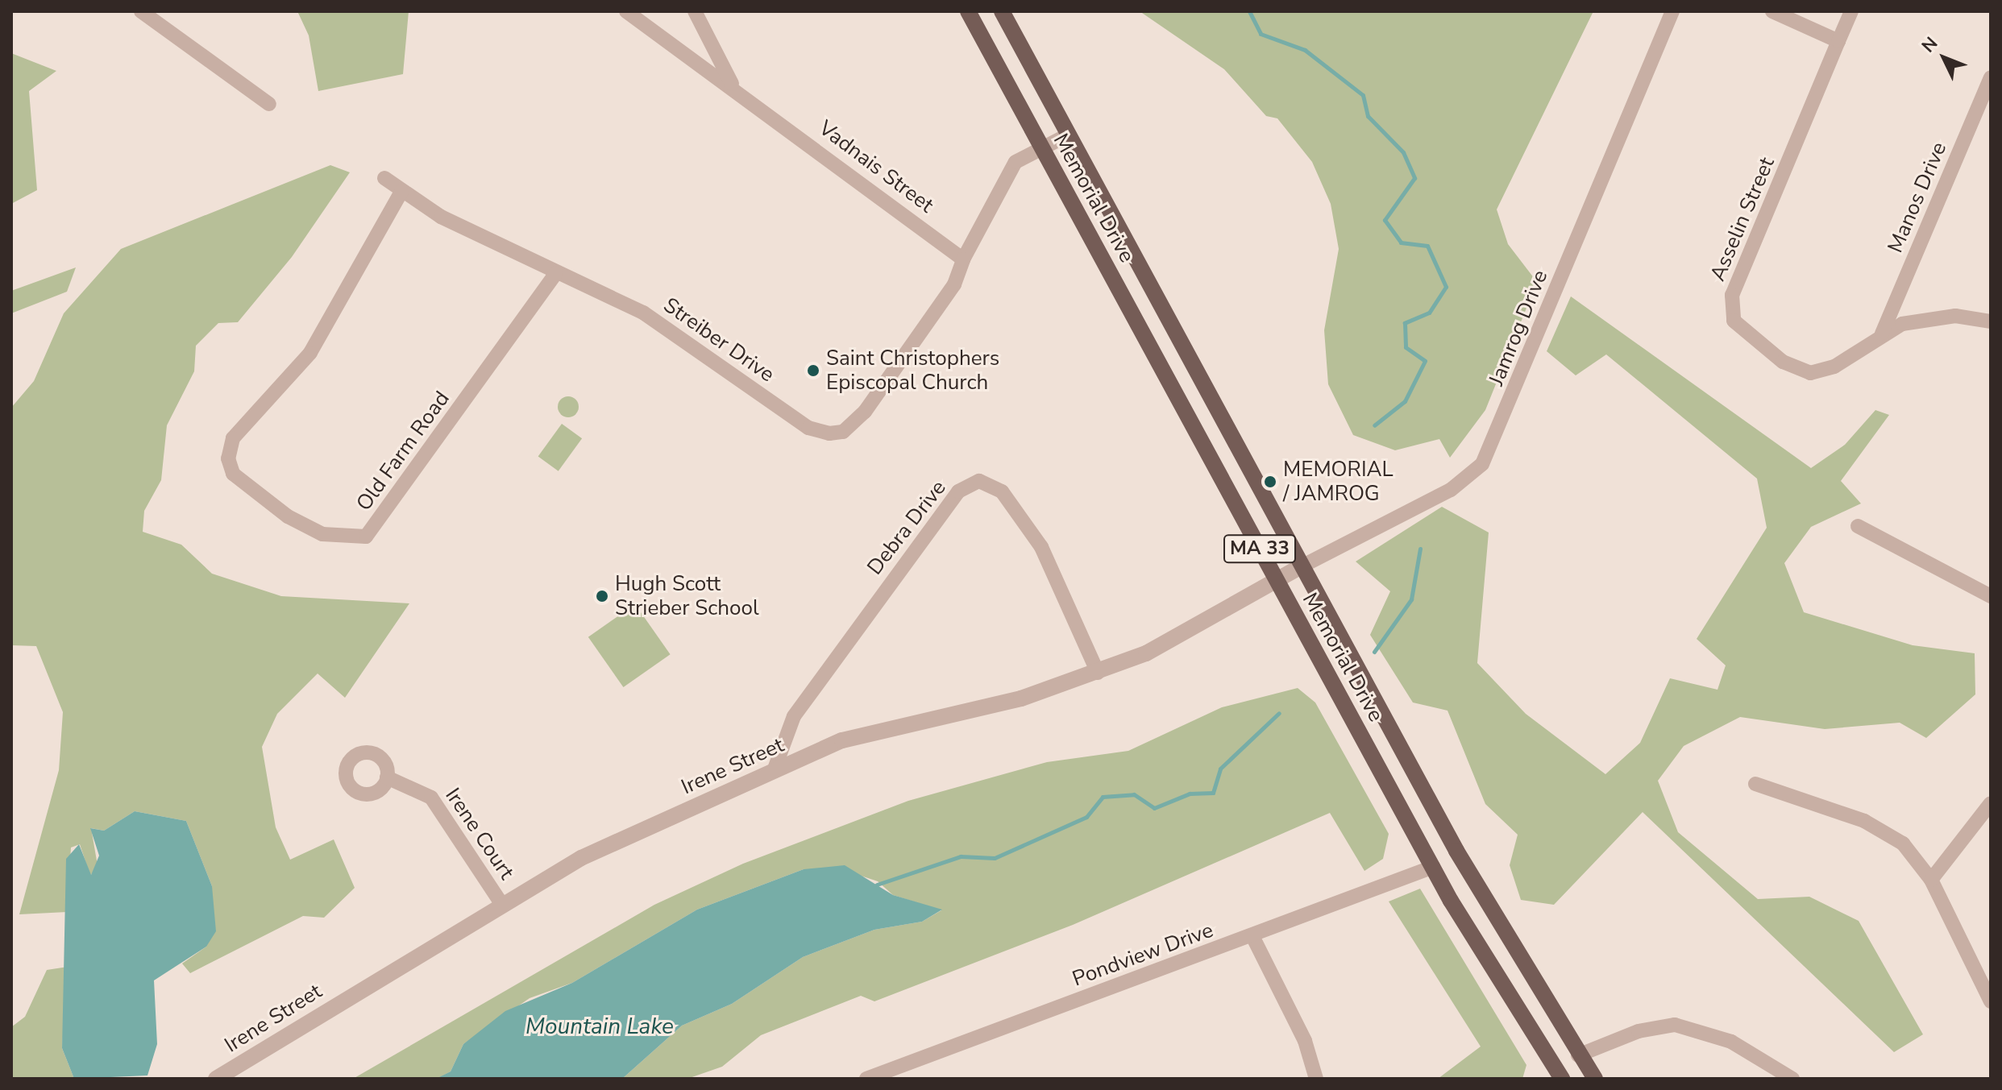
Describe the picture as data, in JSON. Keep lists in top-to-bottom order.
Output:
{
  "streets": {
    "main road": ["Memorial Drive", "MA 33"],
    "street": [
      "Vadnais Street",
      "Manos Drive",
      "Asselin Street",
      "Jamrog Drive",
      "Streiber Drive",
      "Old Farm Road",
      "Debra Drive",
      "Irene Street",
      "Irene Court",
      "Pondview Drive"
    ]
  },
  "crossings": [
    ["Vadnais Street", "Streiber Drive"],
    ["Manos Drive", "Asselin Street"],
    ["Memorial Drive", "Jamrog Drive"],
    ["Memorial Drive", "Irene Street"],
    ["Memorial Drive", "Pondview Drive"],
    ["Jamrog Drive", "Irene Street"],
    ["Streiber Drive", "Old Farm Road"],
    ["Debra Drive", "Irene Street"],
    ["Irene Street", "Irene Court"]
  ],
  "water": ["Mountain Lake"],
  "places": ["Saint Christophers Episcopal Church", "MEMORIAL / JAMROG", "Hugh Scott Strieber School"],
  "north": "top left"
}
